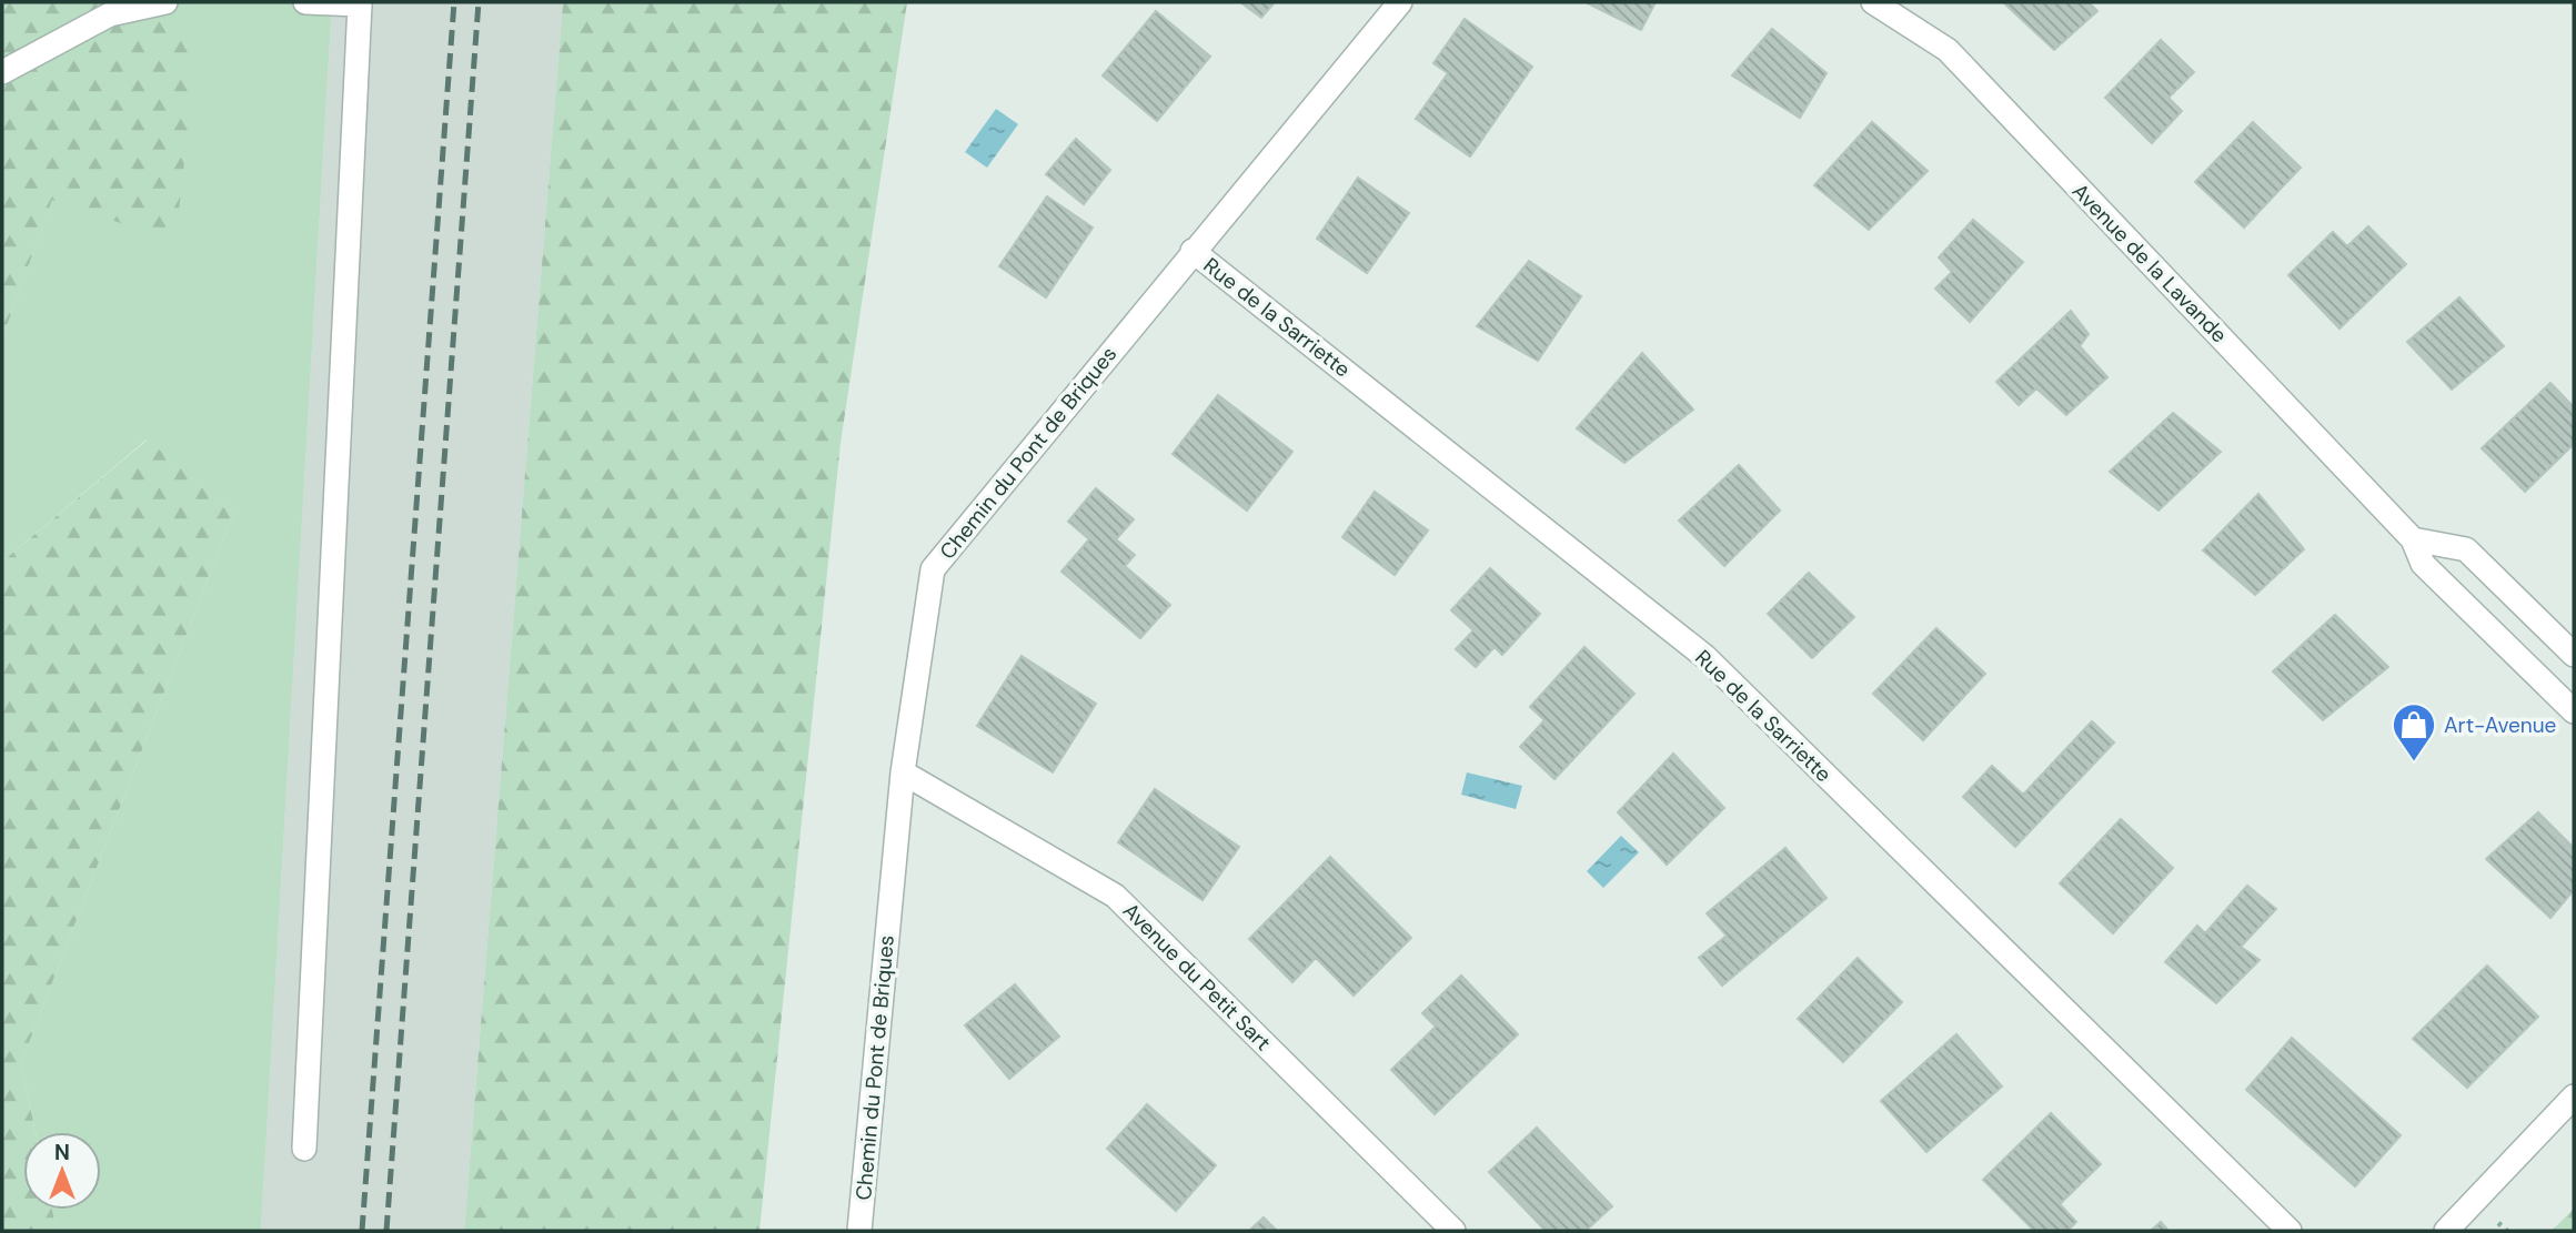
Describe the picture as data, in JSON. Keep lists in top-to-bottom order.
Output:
{
  "streets": {
    "street": [
      "Avenue de la Lavande",
      "Rue de la Sarriette",
      "Chemin du Pont de Briques",
      "Avenue du Petit Sart"
    ]
  },
  "crossings": [
    ["Rue de la Sarriette", "Chemin du Pont de Briques"],
    ["Chemin du Pont de Briques", "Avenue du Petit Sart"]
  ],
  "places": {
    "shop": ["Art-Avenue"]
  },
  "north": "top"
}
